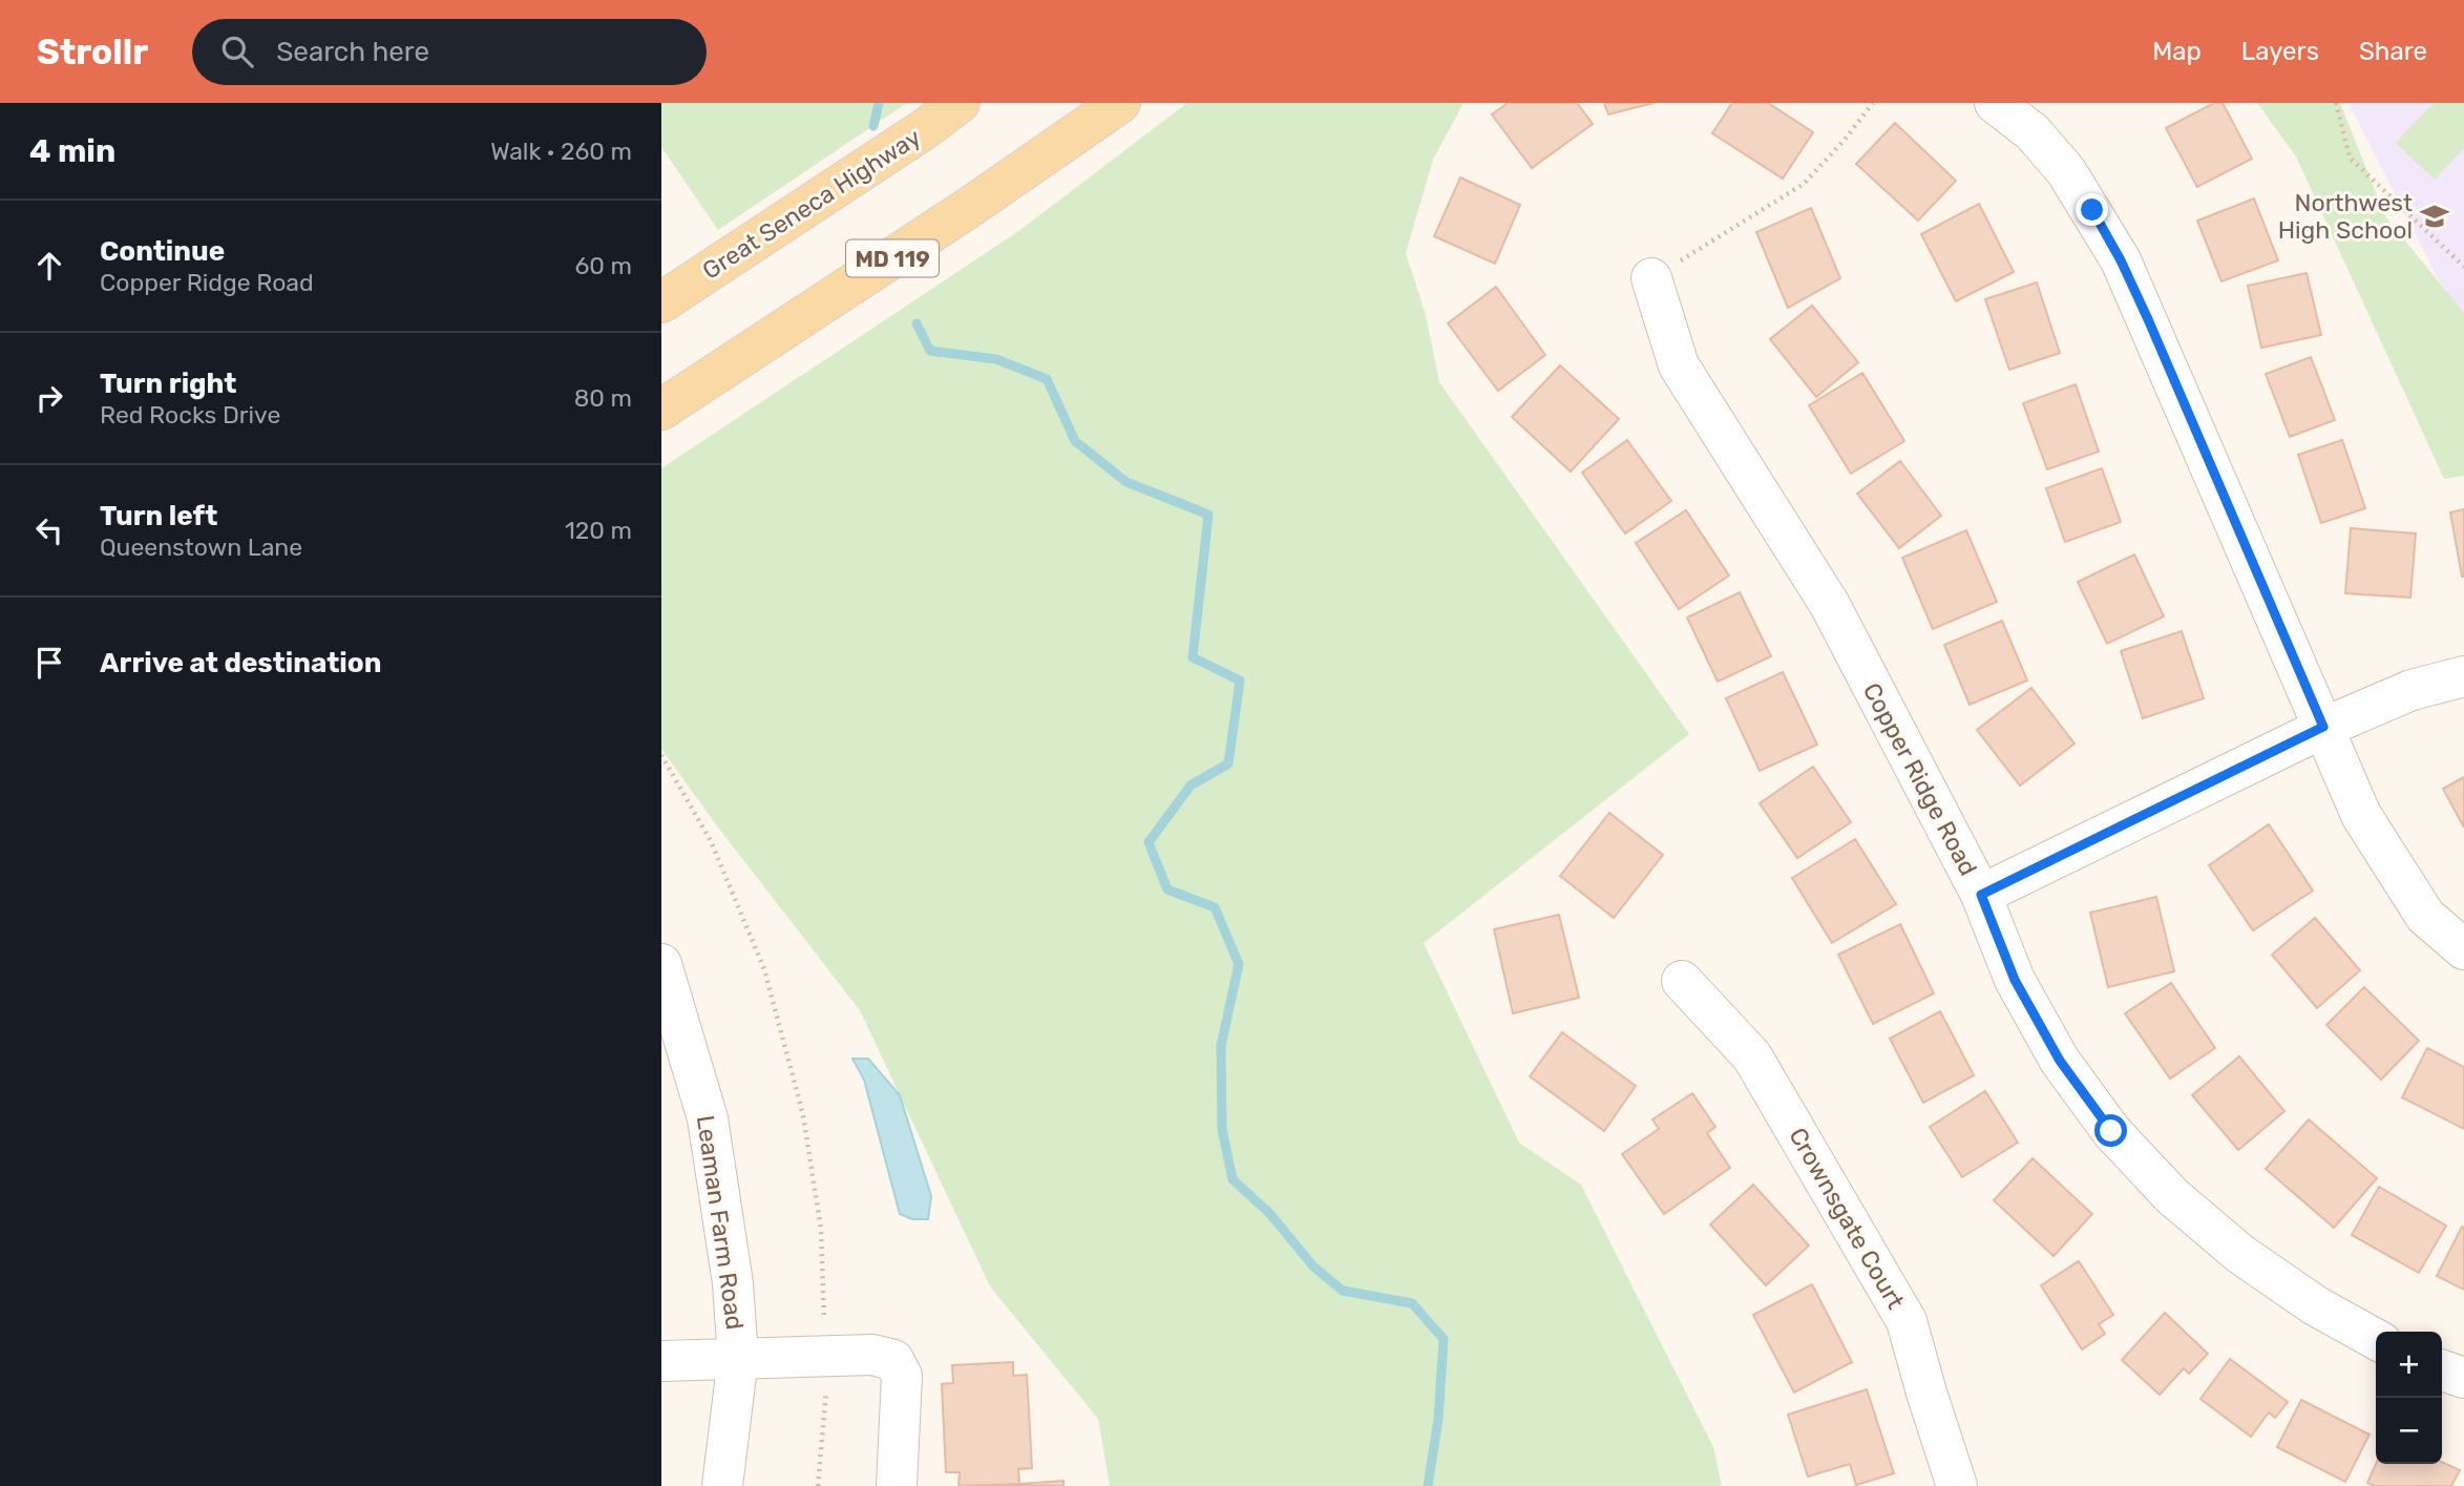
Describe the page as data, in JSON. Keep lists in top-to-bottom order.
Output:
{
  "streets": {
    "main road": ["Great Seneca Highway", "MD 119"],
    "street": ["Copper Ridge Road", "Crownsgate Court", "Leaman Farm Road"]
  },
  "places": {
    "school or university": ["Northwest High School"]
  },
  "page": {
    "header": "Strollr",
    "search": "Search here",
    "nav": ["Map", "Layers", "Share"],
    "heading": ["4 min", "Walk · 260 m"],
    "list": [
      ["Continue", "Copper Ridge Road", "60 m"],
      ["Turn right", "Red Rocks Drive", "80 m"],
      ["Turn left", "Queenstown Lane", "120 m"],
      "Arrive at destination"
    ],
    "map_buttons": ["+", "−"]
  }
}
